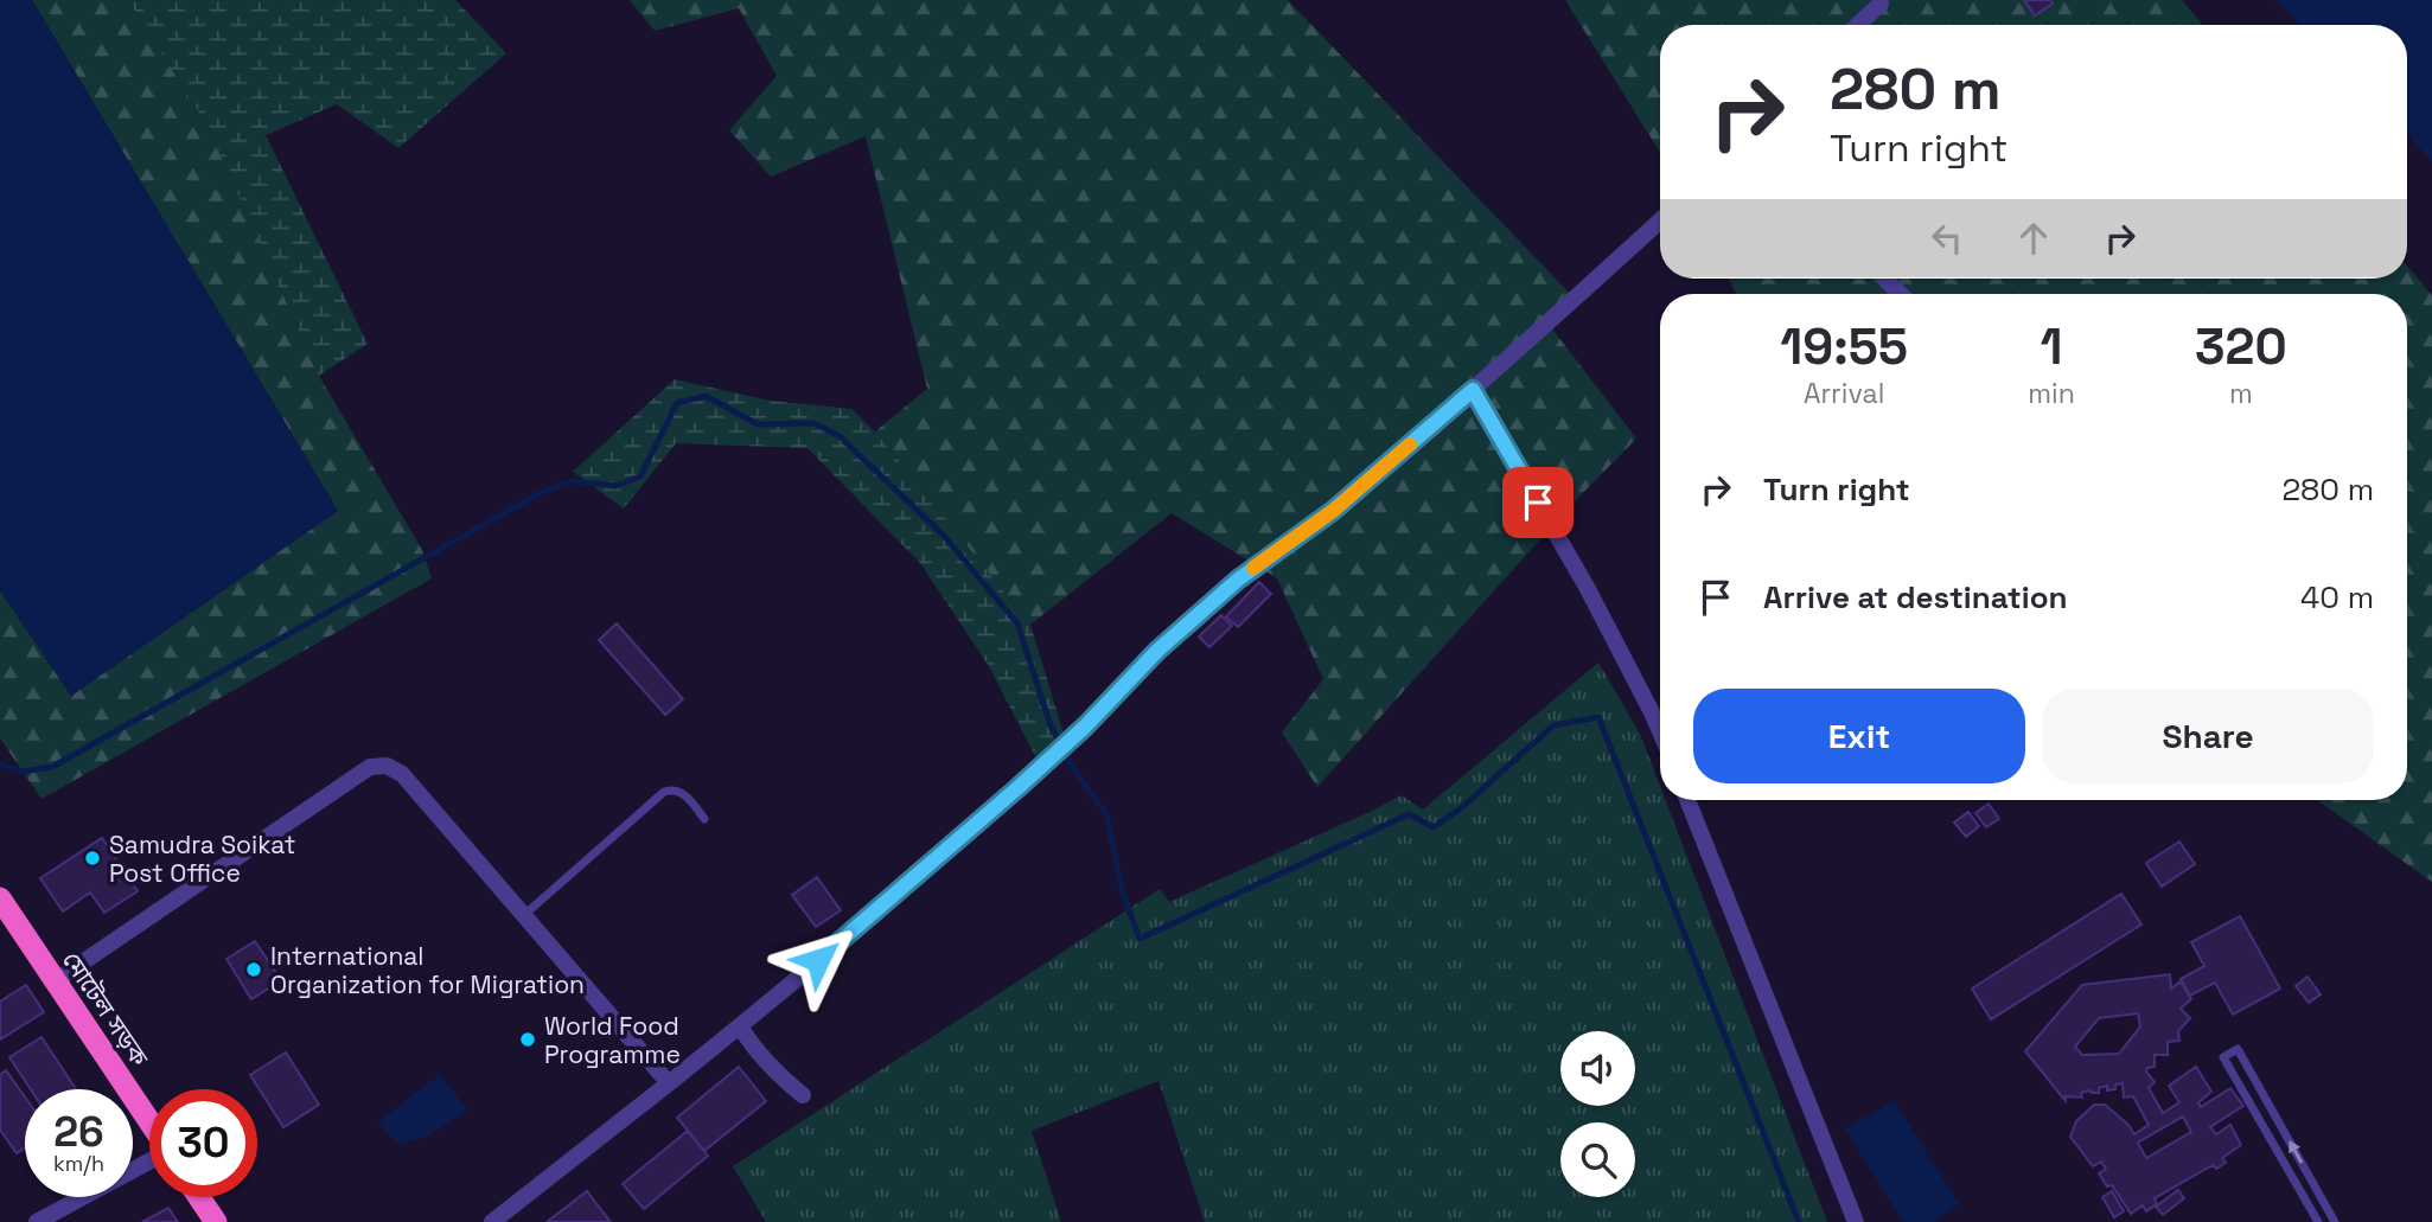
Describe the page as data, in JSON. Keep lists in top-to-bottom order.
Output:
{
  "streets": {
    "highway": ["মোটেল সড়ক"]
  },
  "places": ["Samudra Soikat Post Office", "International Organization for Migration", "World Food Programme"],
  "page": {
    "turn": ["280 m", "Turn right"],
    "eta": [
      "19:55",
      "Arrival",
      "1",
      "min",
      "320",
      "m"
    ],
    "list": [
      {
        "name": "Turn right",
        "value": "280 m"
      },
      {
        "name": "Arrive at destination",
        "value": "40 m"
      }
    ],
    "buttons": ["Exit", "Share"],
    "speed": "26 km/h",
    "limit": "30"
  }
}
